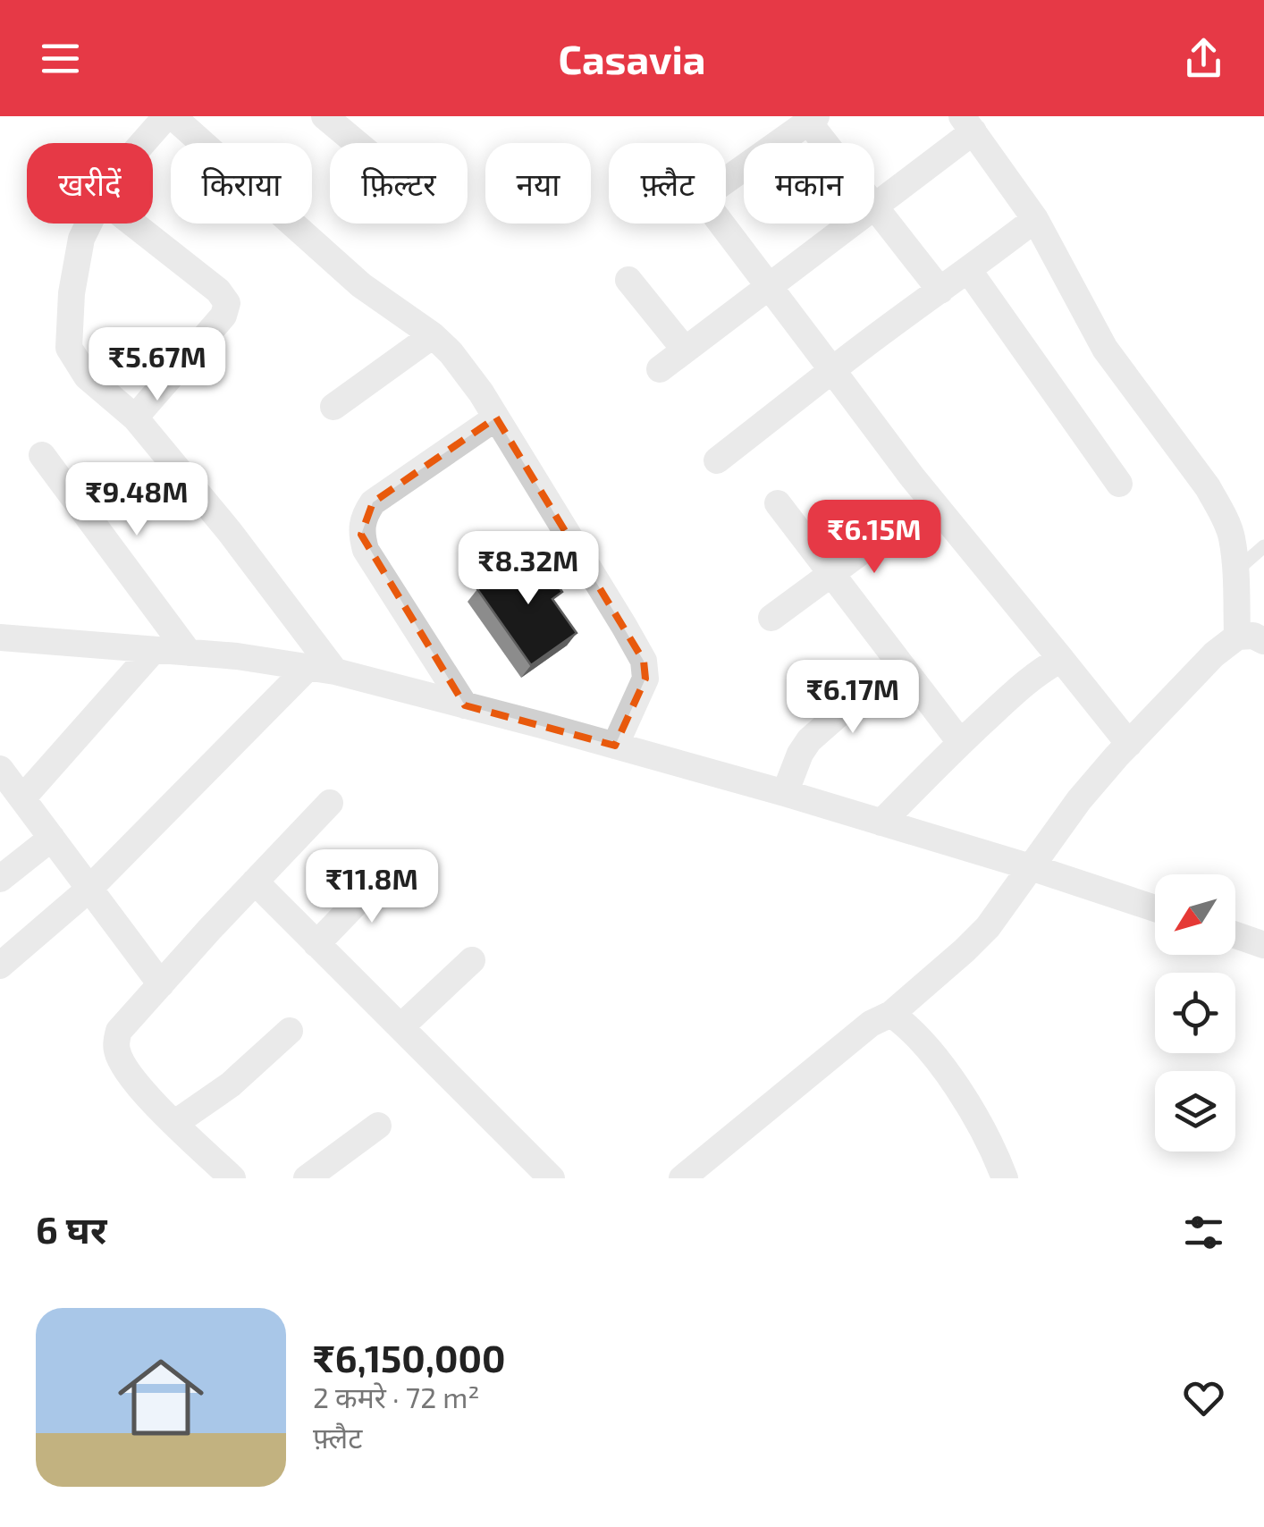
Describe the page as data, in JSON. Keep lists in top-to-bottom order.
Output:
{
  "north": "bottom left",
  "page": {
    "header": "Casavia",
    "chip": [
      "खरीदें",
      "किराया",
      "फ़िल्टर",
      "नया",
      "फ़्लैट",
      "मकान"
    ],
    "price": [
      "₹5.67M",
      "₹9.48M",
      "₹6.15M",
      "₹8.32M",
      "₹6.17M",
      "₹11.8M"
    ],
    "heading": "6 घर",
    "list": [
      {
        "name": "₹6,150,000",
        "note": "2 कमरे · 72 m² · फ़्लैट"
      }
    ]
  }
}
